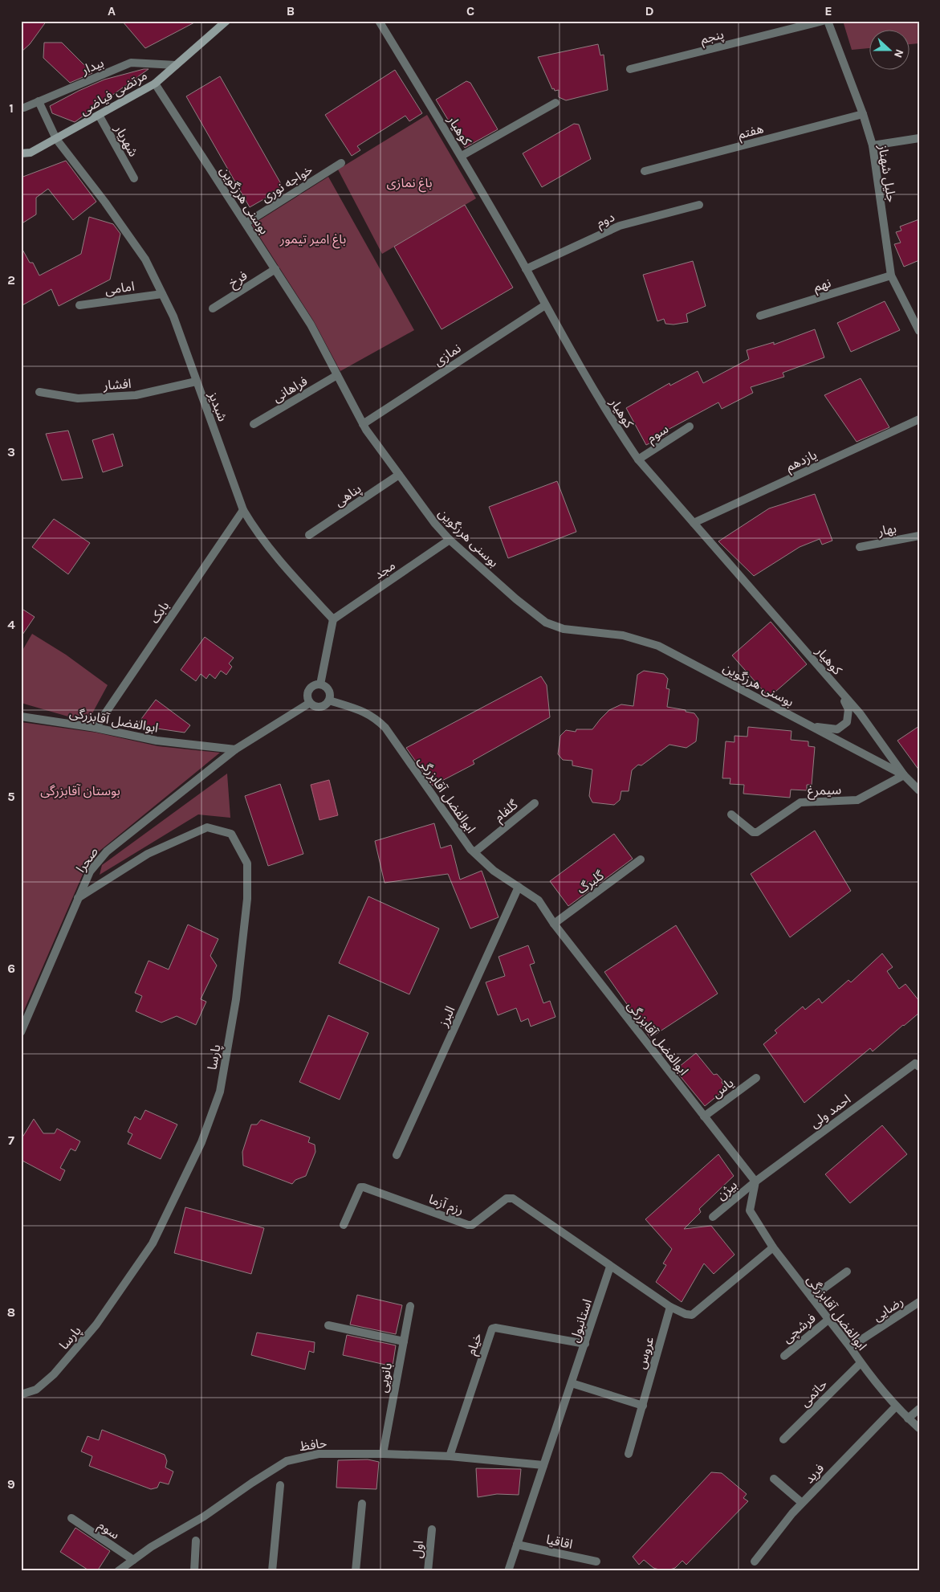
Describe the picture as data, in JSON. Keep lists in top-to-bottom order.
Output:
{
  "streets": {
    "main road": ["مرتضی فیاضی"],
    "street": [
      "پنجم",
      "بیدار",
      "کوهیار",
      "هفتم",
      "شهریار",
      "جلیل شهناز",
      "خواجه نوری",
      "بوسنی هرزگوین",
      "دوم",
      "فرخ",
      "نهم",
      "امامی",
      "نمازی",
      "افشار",
      "فراهانی",
      "شبدیز",
      "سوم",
      "یازدهم",
      "پناهی",
      "بهار",
      "مجد",
      "بابک",
      "ابوالفضل آقابزرگی",
      "سیمرغ",
      "گلفام",
      "صحرا",
      "گلبرگ",
      "البرز",
      "پارسا",
      "یاس",
      "احمد ولی",
      "بیژن",
      "رزم آزما",
      "رضایی",
      "استانبول",
      "فرشچی",
      "خیام",
      "عروس",
      "بانویی",
      "حاتمی",
      "حافظ",
      "فرید",
      "اقاقیا",
      "اول"
    ]
  },
  "crossings": [
    ["بیدار", "مرتضی فیاضی"],
    ["بیدار", "شبدیز"],
    ["مرتضی فیاضی", "شهریار"],
    ["مرتضی فیاضی", "بوسنی هرزگوین"],
    ["مرتضی فیاضی", "شبدیز"],
    ["کوهیار", "بوسنی هرزگوین"],
    ["کوهیار", "دوم"],
    ["کوهیار", "نمازی"],
    ["کوهیار", "سوم"],
    ["کوهیار", "یازدهم"],
    ["کوهیار", "سیمرغ"],
    ["هفتم", "جلیل شهناز"],
    ["جلیل شهناز", "نهم"],
    ["خواجه نوری", "بوسنی هرزگوین"],
    ["بوسنی هرزگوین", "فرخ"],
    ["بوسنی هرزگوین", "نمازی"],
    ["بوسنی هرزگوین", "فراهانی"],
    ["بوسنی هرزگوین", "پناهی"],
    ["بوسنی هرزگوین", "مجد"],
    ["بوسنی هرزگوین", "سیمرغ"],
    ["امامی", "شبدیز"],
    ["افشار", "شبدیز"],
    ["شبدیز", "مجد"],
    ["شبدیز", "بابک"],
    ["سوم", "حافظ"],
    ["بابک", "ابوالفضل آقابزرگی"],
    ["ابوالفضل آقابزرگی", "گلفام"],
    ["ابوالفضل آقابزرگی", "صحرا"],
    ["ابوالفضل آقابزرگی", "گلبرگ"],
    ["ابوالفضل آقابزرگی", "البرز"],
    ["ابوالفضل آقابزرگی", "یاس"],
    ["ابوالفضل آقابزرگی", "احمد ولی"],
    ["ابوالفضل آقابزرگی", "بیژن"],
    ["ابوالفضل آقابزرگی", "رضایی"],
    ["ابوالفضل آقابزرگی", "فرشچی"],
    ["ابوالفضل آقابزرگی", "حاتمی"],
    ["ابوالفضل آقابزرگی", "فرید"],
    ["صحرا", "پارسا"],
    ["احمد ولی", "بیژن"],
    ["رزم آزما", "استانبول"],
    ["استانبول", "خیام"],
    ["استانبول", "حافظ"],
    ["استانبول", "اقاقیا"],
    ["خیام", "حافظ"],
    ["بانویی", "حافظ"]
  ],
  "parks": ["باغ نمازی", "باغ امیر تیمور", "بوستان آقابزرگی"],
  "north": "right",
  "grid": {
    "columns": [
      "A",
      "B",
      "C",
      "D",
      "E"
    ],
    "rows": [
      "1",
      "2",
      "3",
      "4",
      "5",
      "6",
      "7",
      "8",
      "9"
    ]
  }
}
